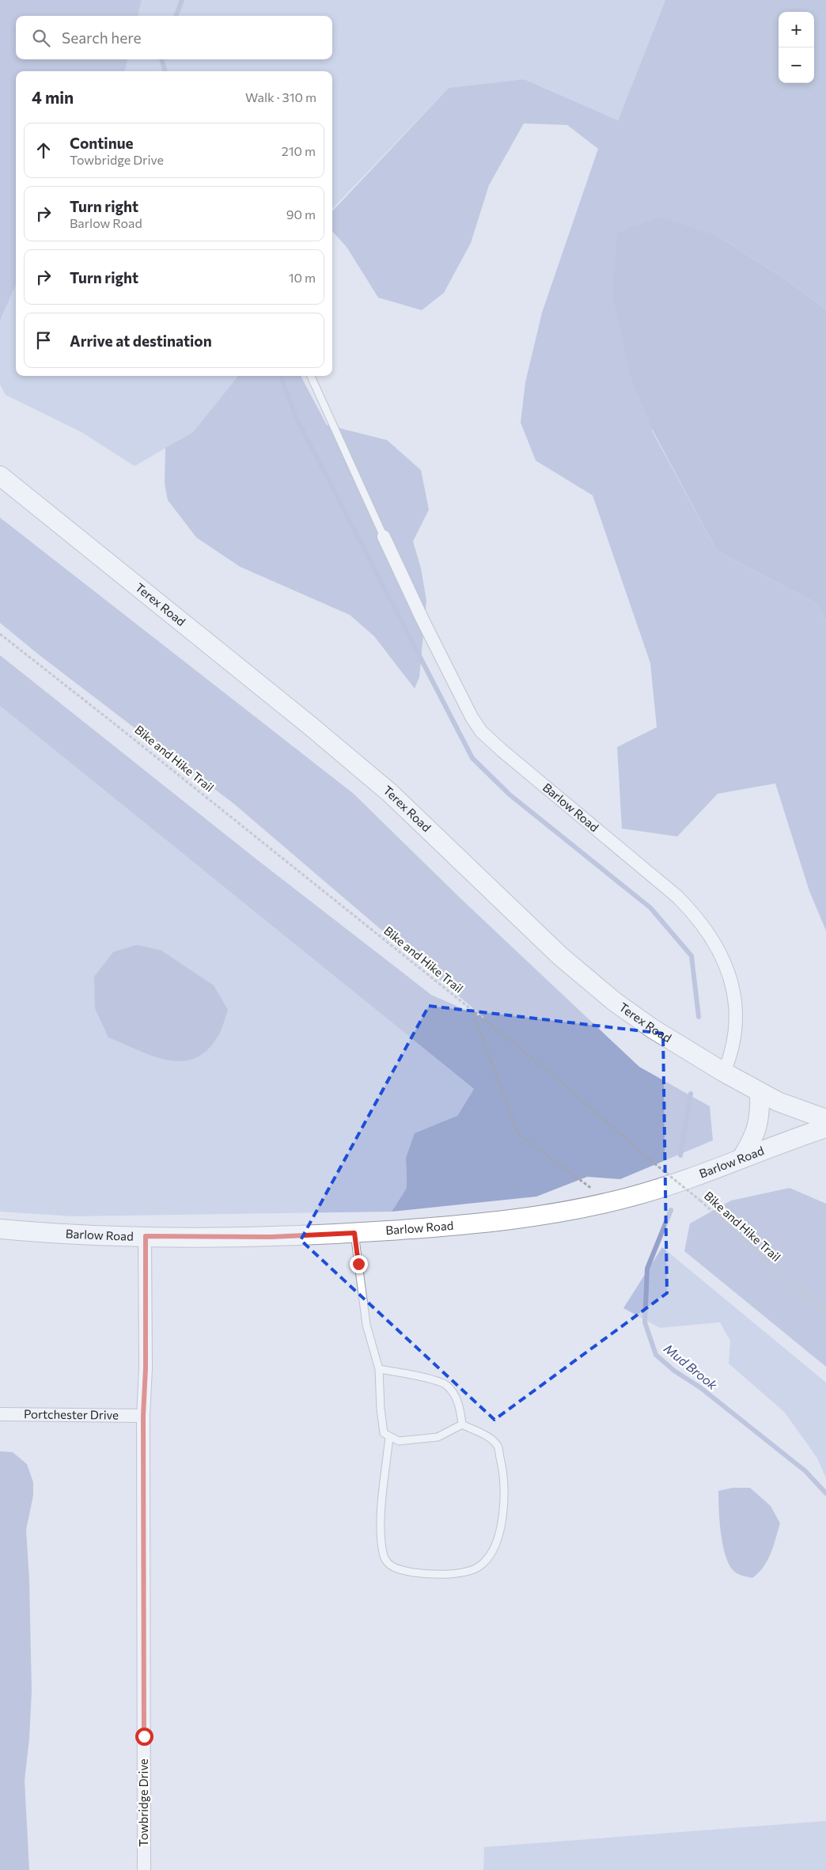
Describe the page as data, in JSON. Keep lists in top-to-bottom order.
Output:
{
  "streets": {
    "main road": ["Terex Road", "Barlow Road"],
    "street": ["Portchester Drive", "Towbridge Drive"],
    "path": ["Bike and Hike Trail"]
  },
  "crossings": [
    ["Terex Road", "Barlow Road"],
    ["Barlow Road", "Towbridge Drive"],
    ["Portchester Drive", "Towbridge Drive"]
  ],
  "water": ["Mud Brook"],
  "page": {
    "map_buttons": ["+", "−"],
    "search": "Search here",
    "heading": ["4 min", "Walk · 310 m"],
    "list": [
      ["Continue", "Towbridge Drive", "210 m"],
      ["Turn right", "Barlow Road", "90 m"],
      ["Turn right", "10 m"],
      "Arrive at destination"
    ]
  }
}
